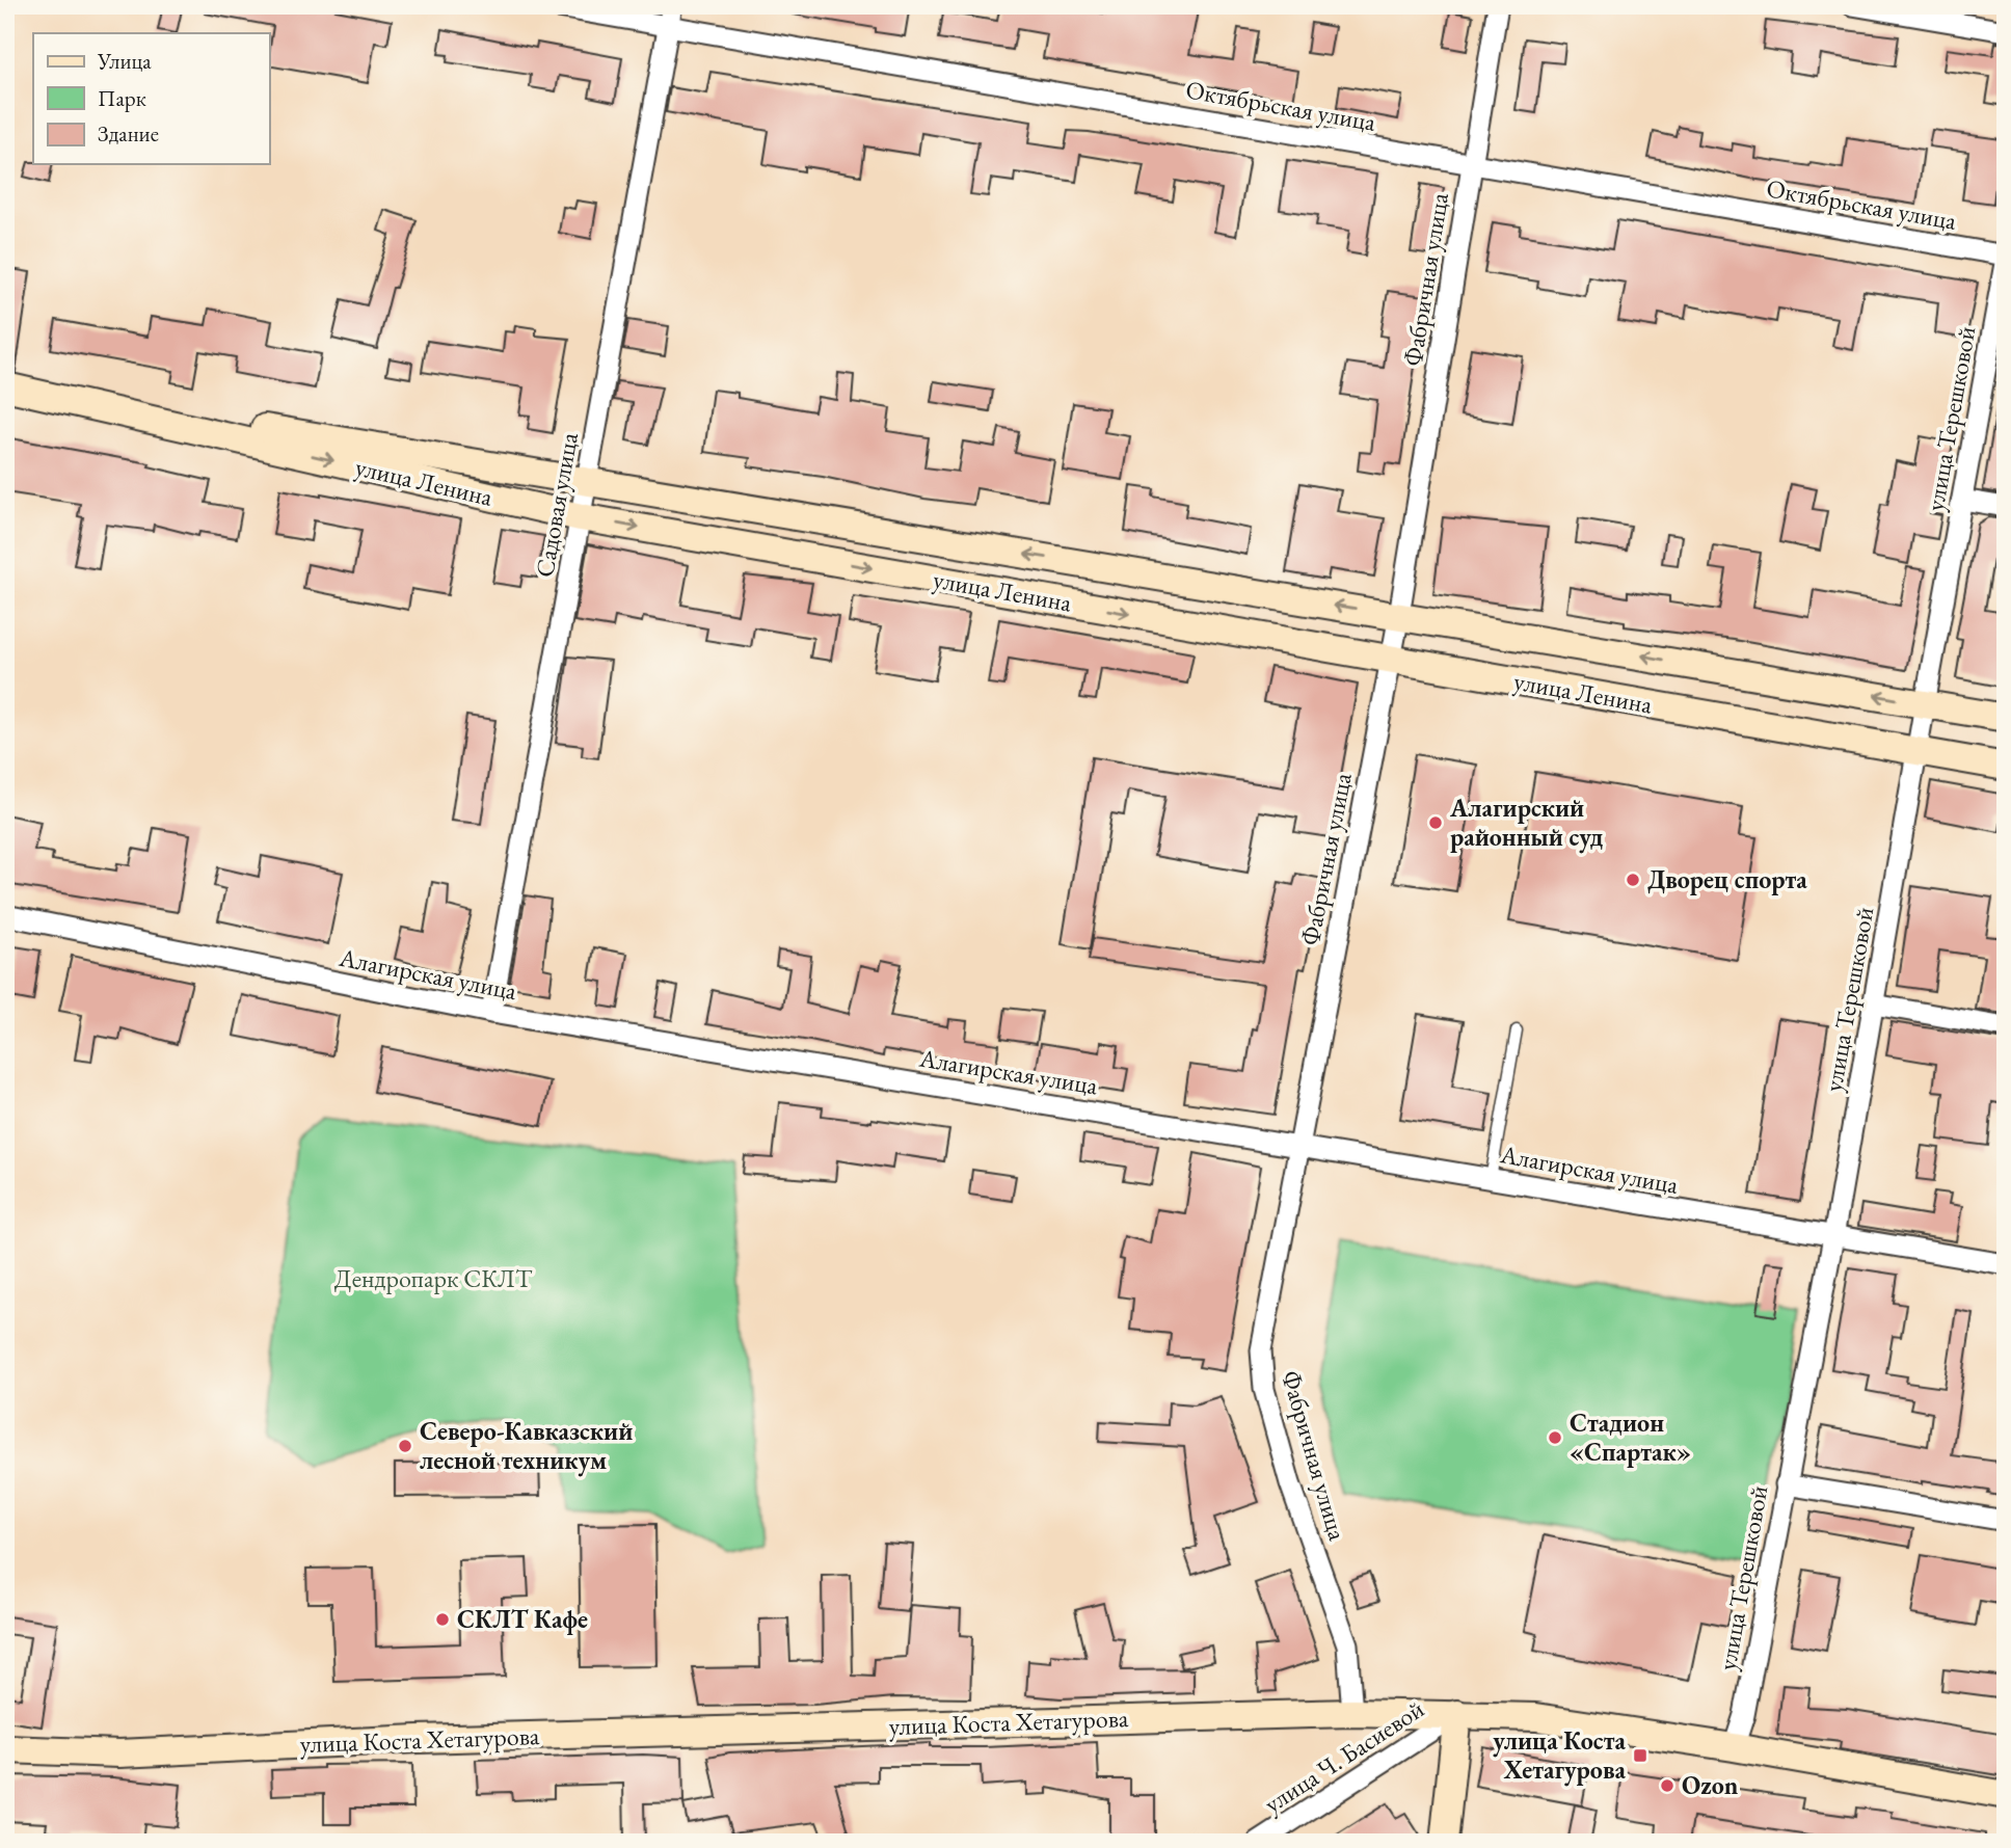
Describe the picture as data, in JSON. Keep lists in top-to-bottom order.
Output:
{
  "streets": {
    "street": [
      "Октябрьская улица",
      "Фабричная улица",
      "улица Терешковой",
      "улица Ленина",
      "Садовая улица",
      "Алагирская улица",
      "улица Коста Хетагурова",
      "улица Ч. Басиевой"
    ]
  },
  "crossings": [
    ["Октябрьская улица", "Фабричная улица"],
    ["Октябрьская улица", "улица Терешковой"],
    ["Октябрьская улица", "Садовая улица"],
    ["Фабричная улица", "улица Ленина"],
    ["Фабричная улица", "Алагирская улица"],
    ["Фабричная улица", "улица Коста Хетагурова"],
    ["улица Терешковой", "улица Ленина"],
    ["улица Терешковой", "Алагирская улица"],
    ["улица Терешковой", "улица Коста Хетагурова"],
    ["улица Ленина", "Садовая улица"],
    ["Садовая улица", "Алагирская улица"],
    ["улица Коста Хетагурова", "улица Ч. Басиевой"]
  ],
  "parks": ["Дендропарк СКЛТ"],
  "places": {
    "other": [
      "Алагирский районный суд",
      "Дворец спорта",
      "Стадион «Спартак»",
      "Северо-Кавказский лесной техникум",
      "СКЛТ Кафе",
      "Ozon"
    ],
    "transit": ["улица Коста Хетагурова"]
  },
  "legend": ["Улица", "Парк", "Здание"]
}
